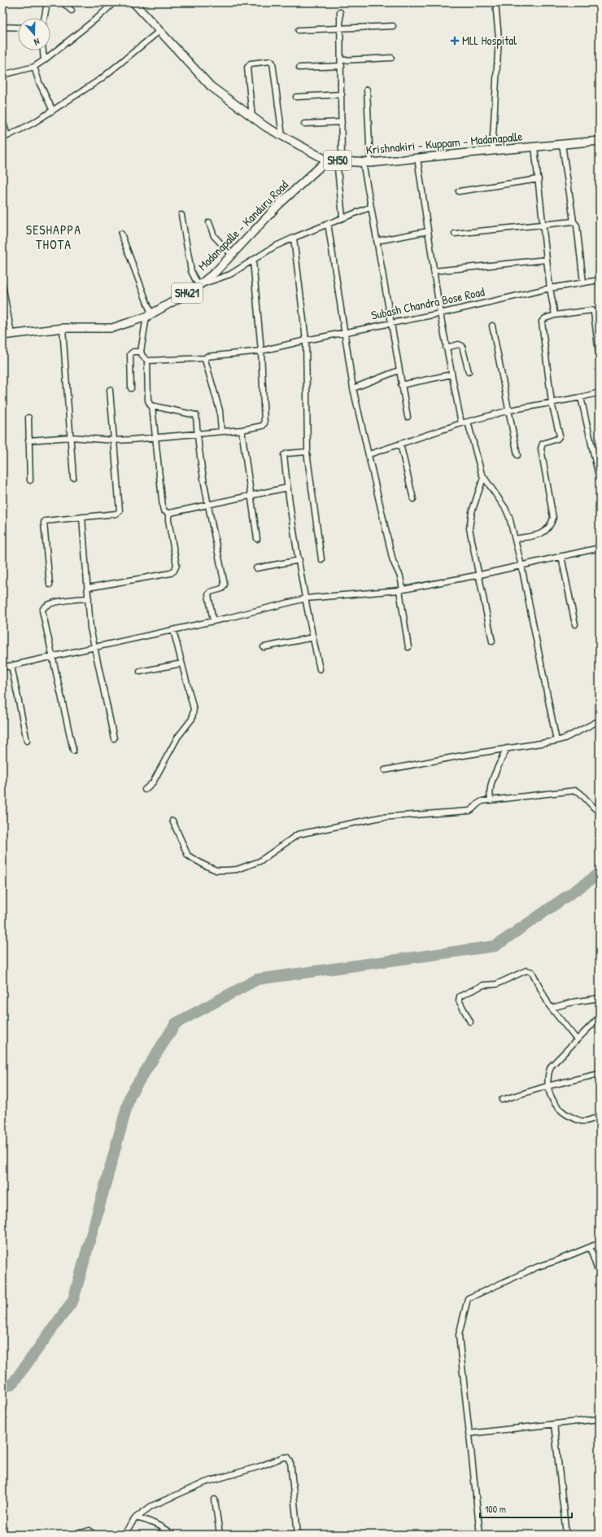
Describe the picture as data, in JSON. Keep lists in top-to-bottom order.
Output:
{
  "streets": {
    "main road": [
      "Krishnakiri - Kuppam - Madanapalle",
      "SH50",
      "Madanapalle - Kanduru Road",
      "SH421"
    ],
    "street": ["Subash Chandra Bose Road"]
  },
  "crossings": [
    ["Krishnakiri - Kuppam - Madanapalle", "Madanapalle - Kanduru Road"]
  ],
  "districts": ["SESHAPPA THOTA"],
  "places": {
    "health": ["MLL Hospital"]
  },
  "scale_bar": "100 m",
  "north": "bottom"
}
